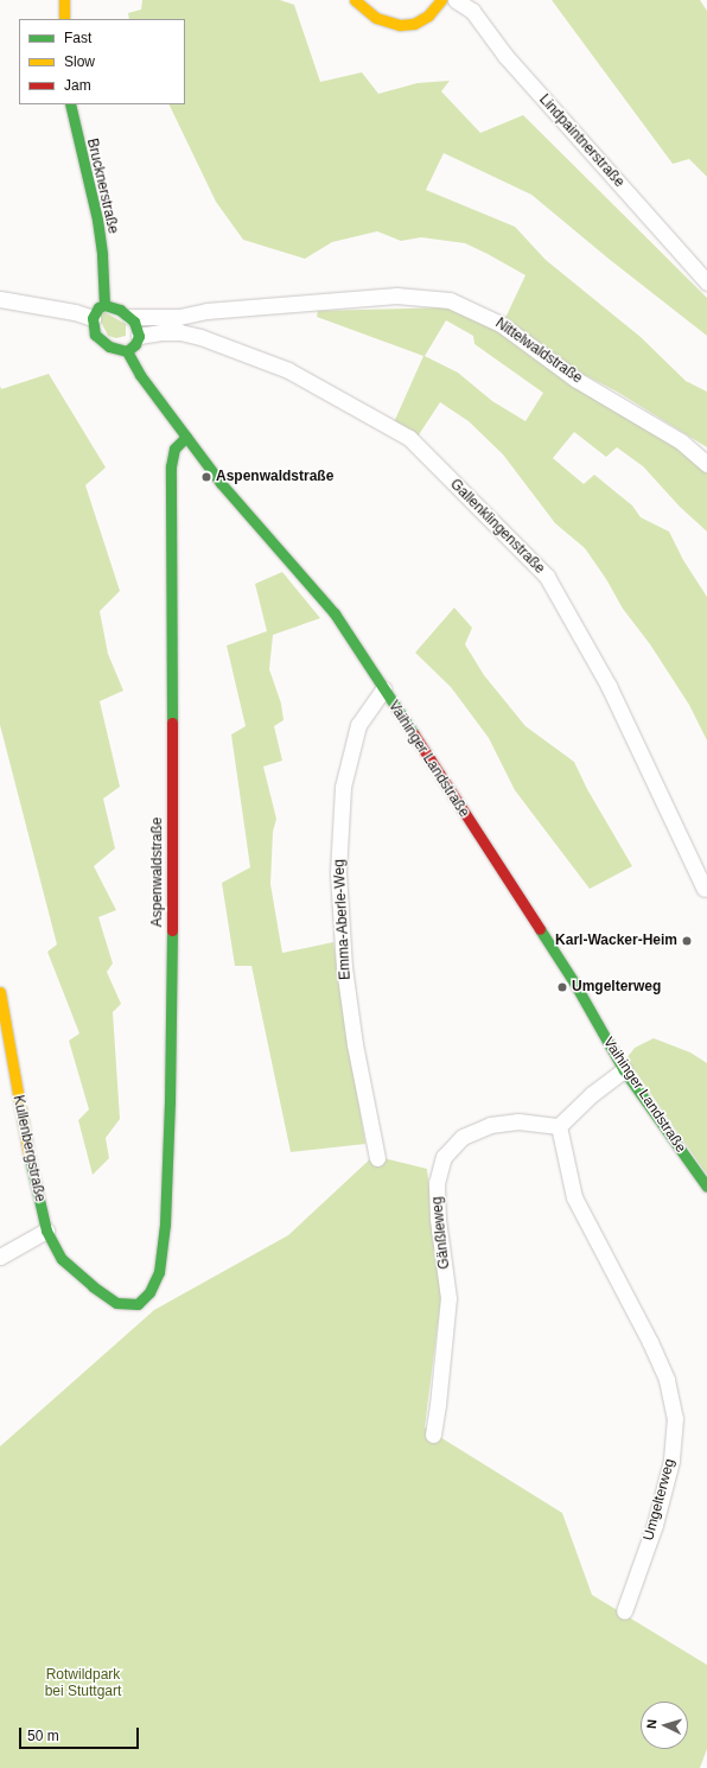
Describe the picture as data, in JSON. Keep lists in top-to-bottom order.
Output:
{
  "streets": {
    "street": [
      "Lindpaintnerstraße",
      "Brucknerstraße",
      "Nittelwaldstraße",
      "Gallenklingenstraße",
      "Vaihinger Landstraße",
      "Aspenwaldstraße",
      "Emma-Aberle-Weg",
      "Kullenbergstraße",
      "Gänßleweg",
      "Umgelterweg"
    ]
  },
  "crossings": [
    ["Brucknerstraße", "Nittelwaldstraße"],
    ["Brucknerstraße", "Gallenklingenstraße"],
    ["Brucknerstraße", "Vaihinger Landstraße"],
    ["Nittelwaldstraße", "Gallenklingenstraße"],
    ["Nittelwaldstraße", "Vaihinger Landstraße"],
    ["Gallenklingenstraße", "Vaihinger Landstraße"],
    ["Vaihinger Landstraße", "Aspenwaldstraße"],
    ["Vaihinger Landstraße", "Emma-Aberle-Weg"],
    ["Aspenwaldstraße", "Kullenbergstraße"],
    ["Gänßleweg", "Umgelterweg"]
  ],
  "parks": ["Rotwildpark bei Stuttgart"],
  "places": ["Aspenwaldstraße", "Karl-Wacker-Heim", "Umgelterweg"],
  "legend": ["Fast", "Slow", "Jam"],
  "scale_bar": "50 m",
  "north": "left"
}
